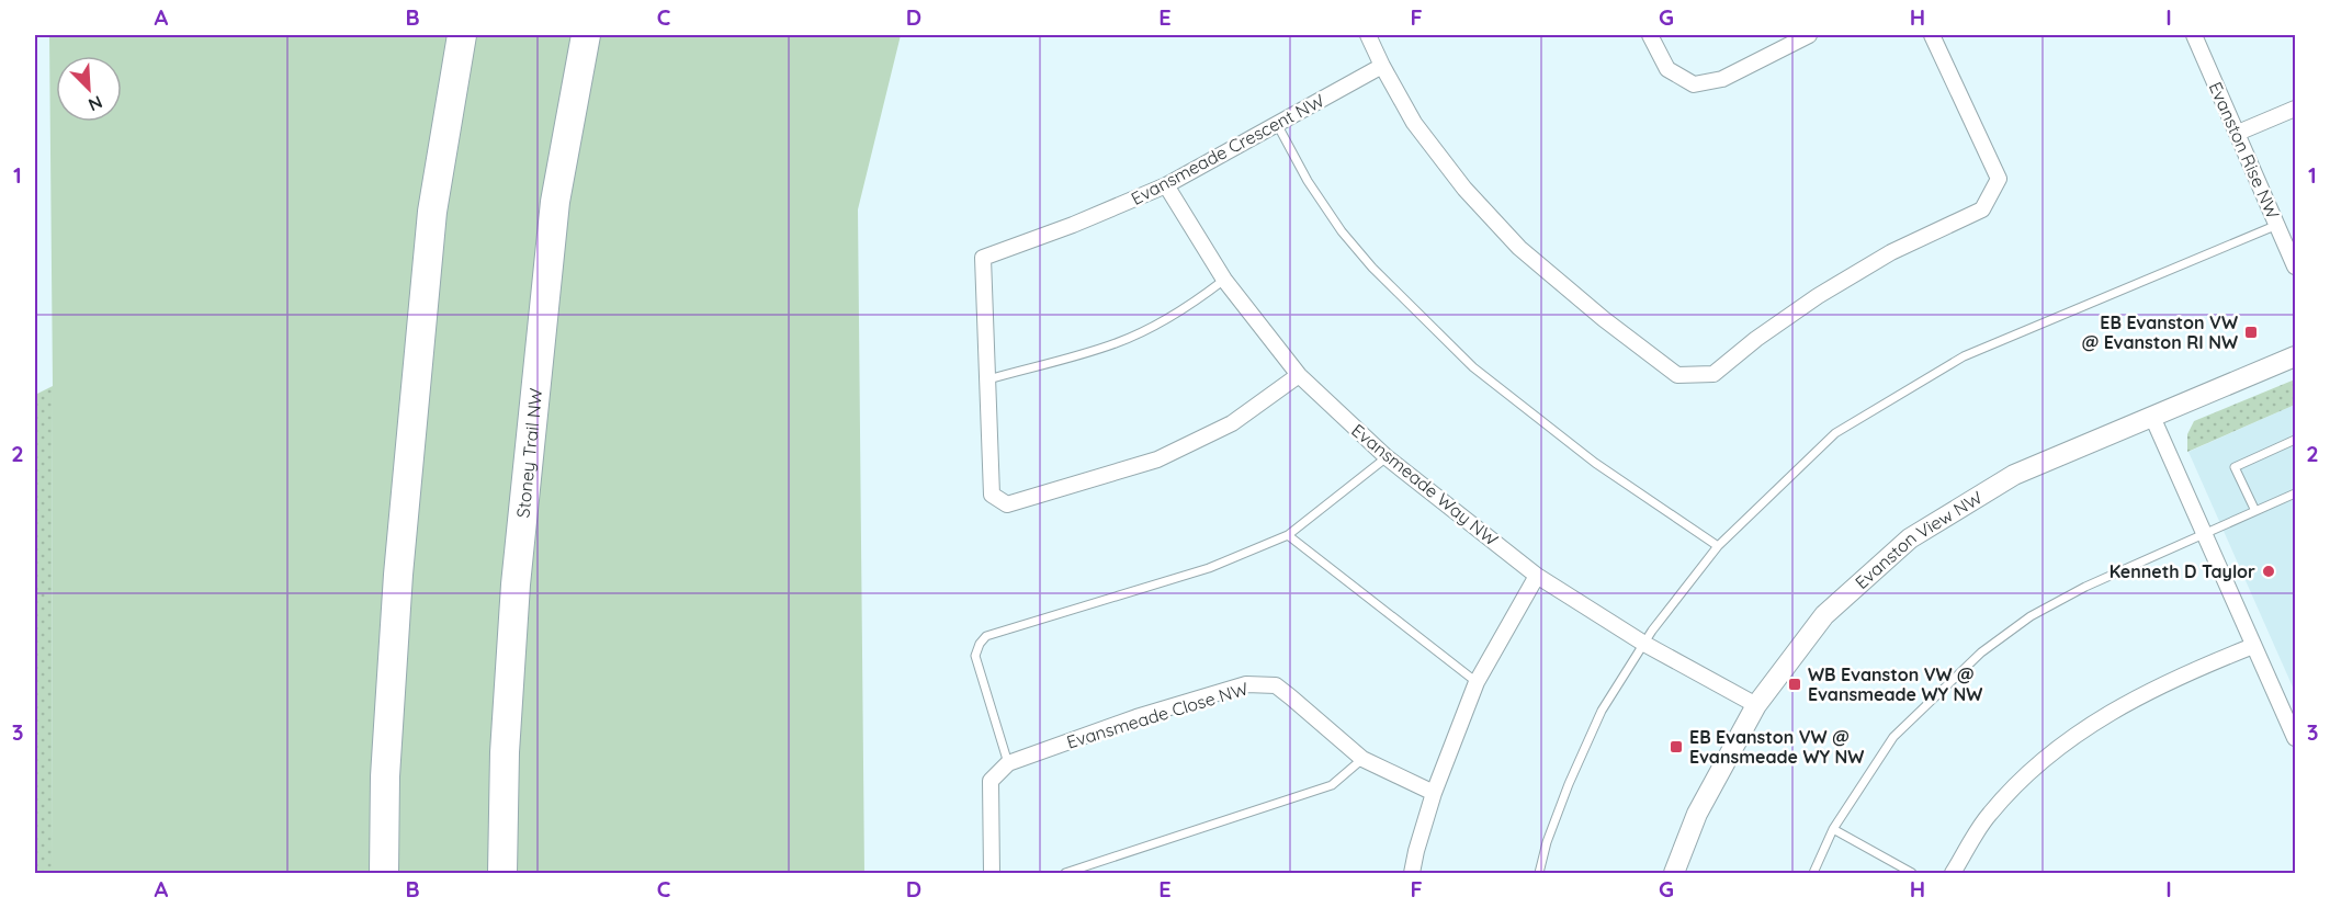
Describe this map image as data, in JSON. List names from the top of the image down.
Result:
{
  "streets": {
    "highway": ["Stoney Trail NW"],
    "street": [
      "Evansmeade Crescent NW",
      "Evanston Rise NW",
      "Evansmeade Way NW",
      "Evanston View NW",
      "Evansmeade Close NW"
    ]
  },
  "crossings": [
    ["Evansmeade Crescent NW", "Evansmeade Way NW"],
    ["Evansmeade Way NW", "Evanston View NW"]
  ],
  "places": {
    "transit": ["EB Evanston VW @ Evanston RI NW", "WB Evanston VW @ Evansmeade WY NW", "EB Evanston VW @ Evansmeade WY NW"],
    "other": ["Kenneth D Taylor"]
  },
  "north": "bottom right",
  "grid": {
    "columns": [
      "A",
      "B",
      "C",
      "D",
      "E",
      "F",
      "G",
      "H",
      "I"
    ],
    "rows": ["1", "2", "3"]
  }
}
